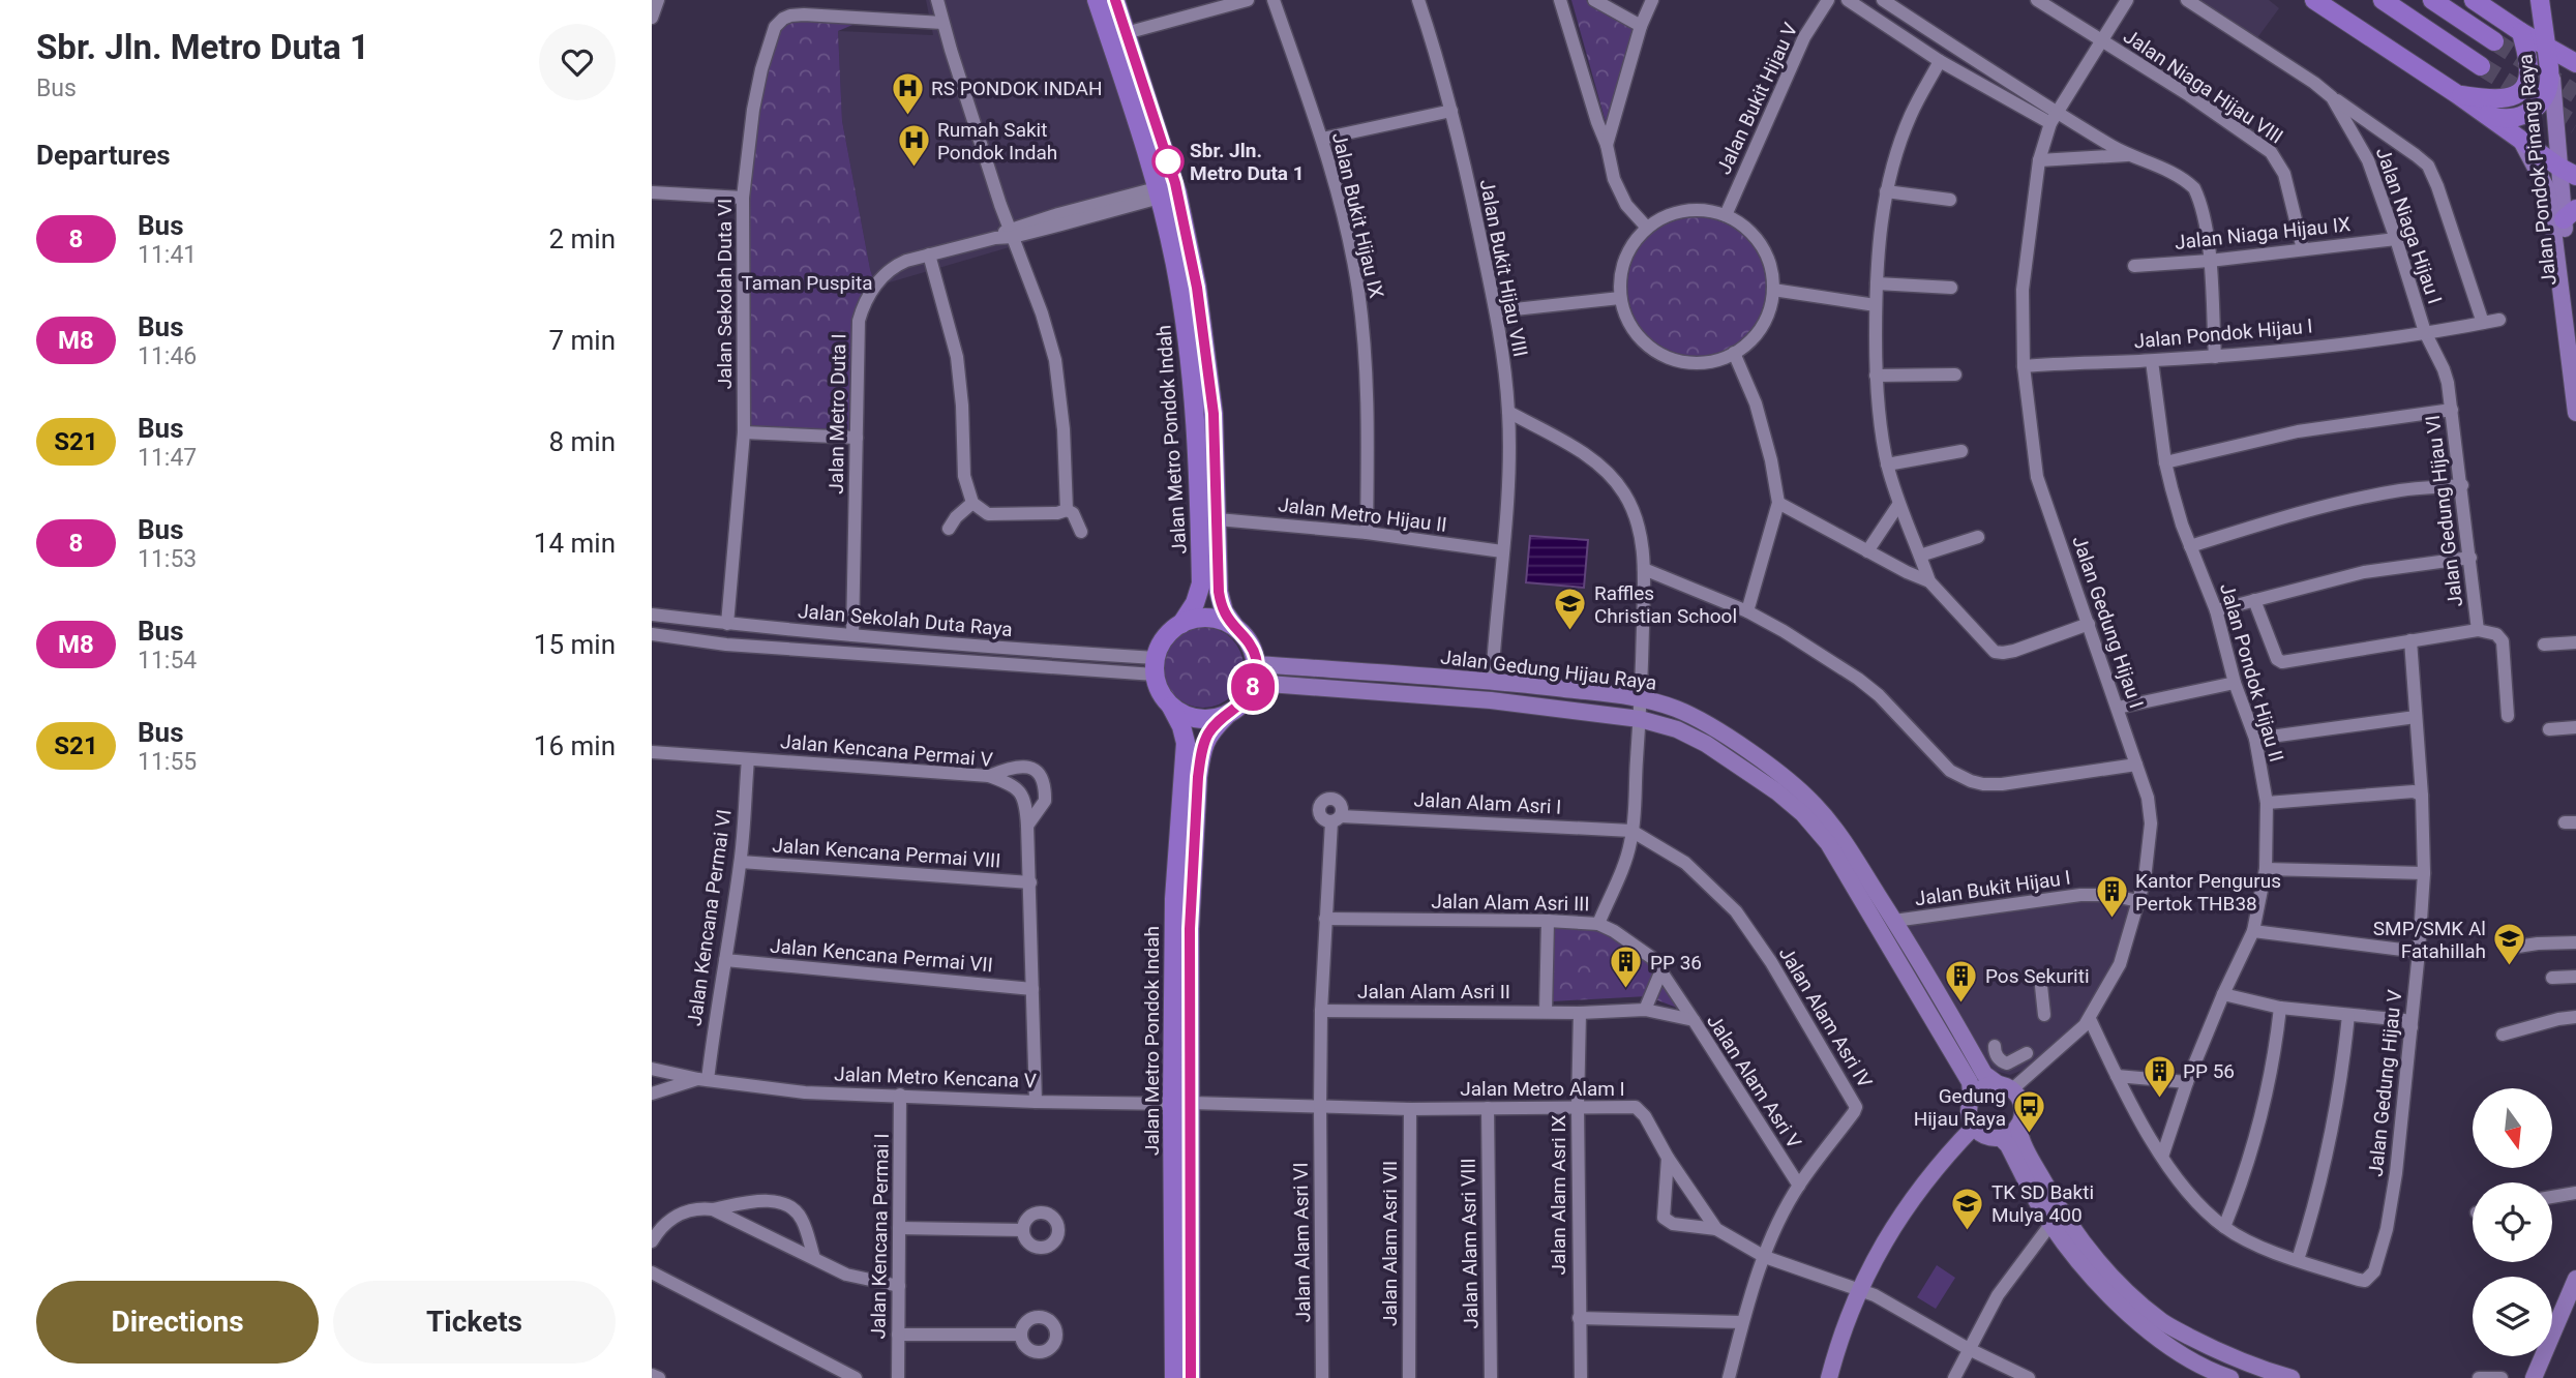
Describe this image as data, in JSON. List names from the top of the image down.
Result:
{
  "streets": {
    "highway": ["Jalan Pondok Pinang Raya", "Jalan Metro Pondok Indah"],
    "main road": ["Jalan Gedung Hijau Raya"],
    "street": [
      "Jalan Niaga Hijau VIII",
      "Jalan Bukit Hijau V",
      "Jalan Bukit Hijau IX",
      "Jalan Niaga Hijau I",
      "Jalan Niaga Hijau IX",
      "Jalan Bukit Hijau VIII",
      "Jalan Sekolah Duta VI",
      "Jalan Pondok Hijau I",
      "Jalan Metro Duta I",
      "Jalan Gedung Hijau VI",
      "Jalan Metro Hijau II",
      "Jalan Sekolah Duta Raya",
      "Jalan Gedung Hijau I",
      "Jalan Pondok Hijau II",
      "Jalan Kencana Permai V",
      "Jalan Alam Asri I",
      "Jalan Kencana Permai VIII",
      "Jalan Bukit Hijau I",
      "Jalan Alam Asri III",
      "Jalan Kencana Permai VI",
      "Jalan Kencana Permai VII",
      "Jalan Alam Asri II",
      "Jalan Alam Asri IV",
      "Jalan Metro Kencana V",
      "Jalan Alam Asri V",
      "Jalan Gedung Hijau V",
      "Jalan Metro Alam I",
      "Jalan Alam Asri IX",
      "Jalan Kencana Permai I",
      "Jalan Alam Asri VI",
      "Jalan Alam Asri VII",
      "Jalan Alam Asri VIII"
    ]
  },
  "crossings": [
    ["Jalan Niaga Hijau VIII", "Jalan Niaga Hijau IX"],
    ["Jalan Niaga Hijau VIII", "Jalan Gedung Hijau I"],
    ["Jalan Bukit Hijau IX", "Jalan Metro Hijau II"],
    ["Jalan Niaga Hijau I", "Jalan Niaga Hijau IX"],
    ["Jalan Niaga Hijau I", "Jalan Pondok Hijau I"],
    ["Jalan Niaga Hijau I", "Jalan Gedung Hijau VI"],
    ["Jalan Bukit Hijau VIII", "Jalan Metro Hijau II"],
    ["Jalan Bukit Hijau VIII", "Jalan Gedung Hijau Raya"],
    ["Jalan Sekolah Duta VI", "Jalan Sekolah Duta Raya"],
    ["Jalan Pondok Hijau I", "Jalan Gedung Hijau VI"],
    ["Jalan Pondok Hijau I", "Jalan Gedung Hijau I"],
    ["Jalan Pondok Hijau I", "Jalan Pondok Hijau II"],
    ["Jalan Metro Duta I", "Jalan Metro Pondok Indah"],
    ["Jalan Metro Duta I", "Jalan Sekolah Duta Raya"],
    ["Jalan Metro Pondok Indah", "Jalan Metro Hijau II"],
    ["Jalan Metro Pondok Indah", "Jalan Sekolah Duta Raya"],
    ["Jalan Metro Pondok Indah", "Jalan Gedung Hijau Raya"],
    ["Jalan Metro Pondok Indah", "Jalan Metro Kencana V"],
    ["Jalan Metro Pondok Indah", "Jalan Metro Alam I"],
    ["Jalan Sekolah Duta Raya", "Jalan Gedung Hijau Raya"],
    ["Jalan Gedung Hijau I", "Jalan Gedung Hijau Raya"],
    ["Jalan Gedung Hijau I", "Jalan Bukit Hijau I"],
    ["Jalan Gedung Hijau I", "Jalan Gedung Hijau V"],
    ["Jalan Gedung Hijau Raya", "Jalan Bukit Hijau I"],
    ["Jalan Pondok Hijau II", "Jalan Gedung Hijau V"],
    ["Jalan Kencana Permai V", "Jalan Kencana Permai VIII"],
    ["Jalan Kencana Permai V", "Jalan Kencana Permai VI"],
    ["Jalan Kencana Permai V", "Jalan Kencana Permai VII"],
    ["Jalan Kencana Permai V", "Jalan Metro Kencana V"],
    ["Jalan Alam Asri I", "Jalan Alam Asri III"],
    ["Jalan Alam Asri I", "Jalan Alam Asri II"],
    ["Jalan Alam Asri I", "Jalan Alam Asri IV"],
    ["Jalan Alam Asri I", "Jalan Metro Alam I"],
    ["Jalan Alam Asri I", "Jalan Alam Asri VI"],
    ["Jalan Kencana Permai VIII", "Jalan Kencana Permai VI"],
    ["Jalan Alam Asri III", "Jalan Alam Asri V"],
    ["Jalan Kencana Permai VI", "Jalan Kencana Permai VII"],
    ["Jalan Kencana Permai VI", "Jalan Metro Kencana V"],
    ["Jalan Alam Asri II", "Jalan Alam Asri V"],
    ["Jalan Alam Asri II", "Jalan Alam Asri IX"],
    ["Jalan Alam Asri IV", "Jalan Alam Asri V"],
    ["Jalan Alam Asri IV", "Jalan Metro Alam I"],
    ["Jalan Metro Kencana V", "Jalan Metro Alam I"],
    ["Jalan Metro Kencana V", "Jalan Kencana Permai I"],
    ["Jalan Alam Asri V", "Jalan Alam Asri IX"],
    ["Jalan Metro Alam I", "Jalan Alam Asri IX"],
    ["Jalan Metro Alam I", "Jalan Alam Asri VI"],
    ["Jalan Metro Alam I", "Jalan Alam Asri VII"],
    ["Jalan Metro Alam I", "Jalan Alam Asri VIII"]
  ],
  "parks": ["Taman Puspita"],
  "places": {
    "hospital": ["RS PONDOK INDAH", "Rumah Sakit Pondok Indah"],
    "other": ["Sbr. Jln. Metro Duta 1"],
    "school or university": ["Raffles Christian School", "SMP/SMK Al Fatahillah", "TK SD Bakti Mulya 400"],
    "building": [
      "Kantor Pengurus Pertok THB38",
      "PP 36",
      "Pos Sekuriti",
      "PP 56"
    ],
    "bus stop": ["Gedung Hijau Raya"]
  },
  "lines": ["bus line 8"],
  "north": "bottom",
  "page": {
    "heading": [
      ["Sbr. Jln. Metro Duta 1", "Bus"],
      "Departures"
    ],
    "on_map": "8",
    "list": [
      {
        "mark": "8",
        "name": "Bus",
        "note": "11:41",
        "value": "2 min"
      },
      {
        "mark": "M8",
        "name": "Bus",
        "note": "11:46",
        "value": "7 min"
      },
      {
        "mark": "S21",
        "name": "Bus",
        "note": "11:47",
        "value": "8 min"
      },
      {
        "mark": "8",
        "name": "Bus",
        "note": "11:53",
        "value": "14 min"
      },
      {
        "mark": "M8",
        "name": "Bus",
        "note": "11:54",
        "value": "15 min"
      },
      {
        "mark": "S21",
        "name": "Bus",
        "note": "11:55",
        "value": "16 min"
      }
    ],
    "buttons": ["Directions", "Tickets"]
  }
}
